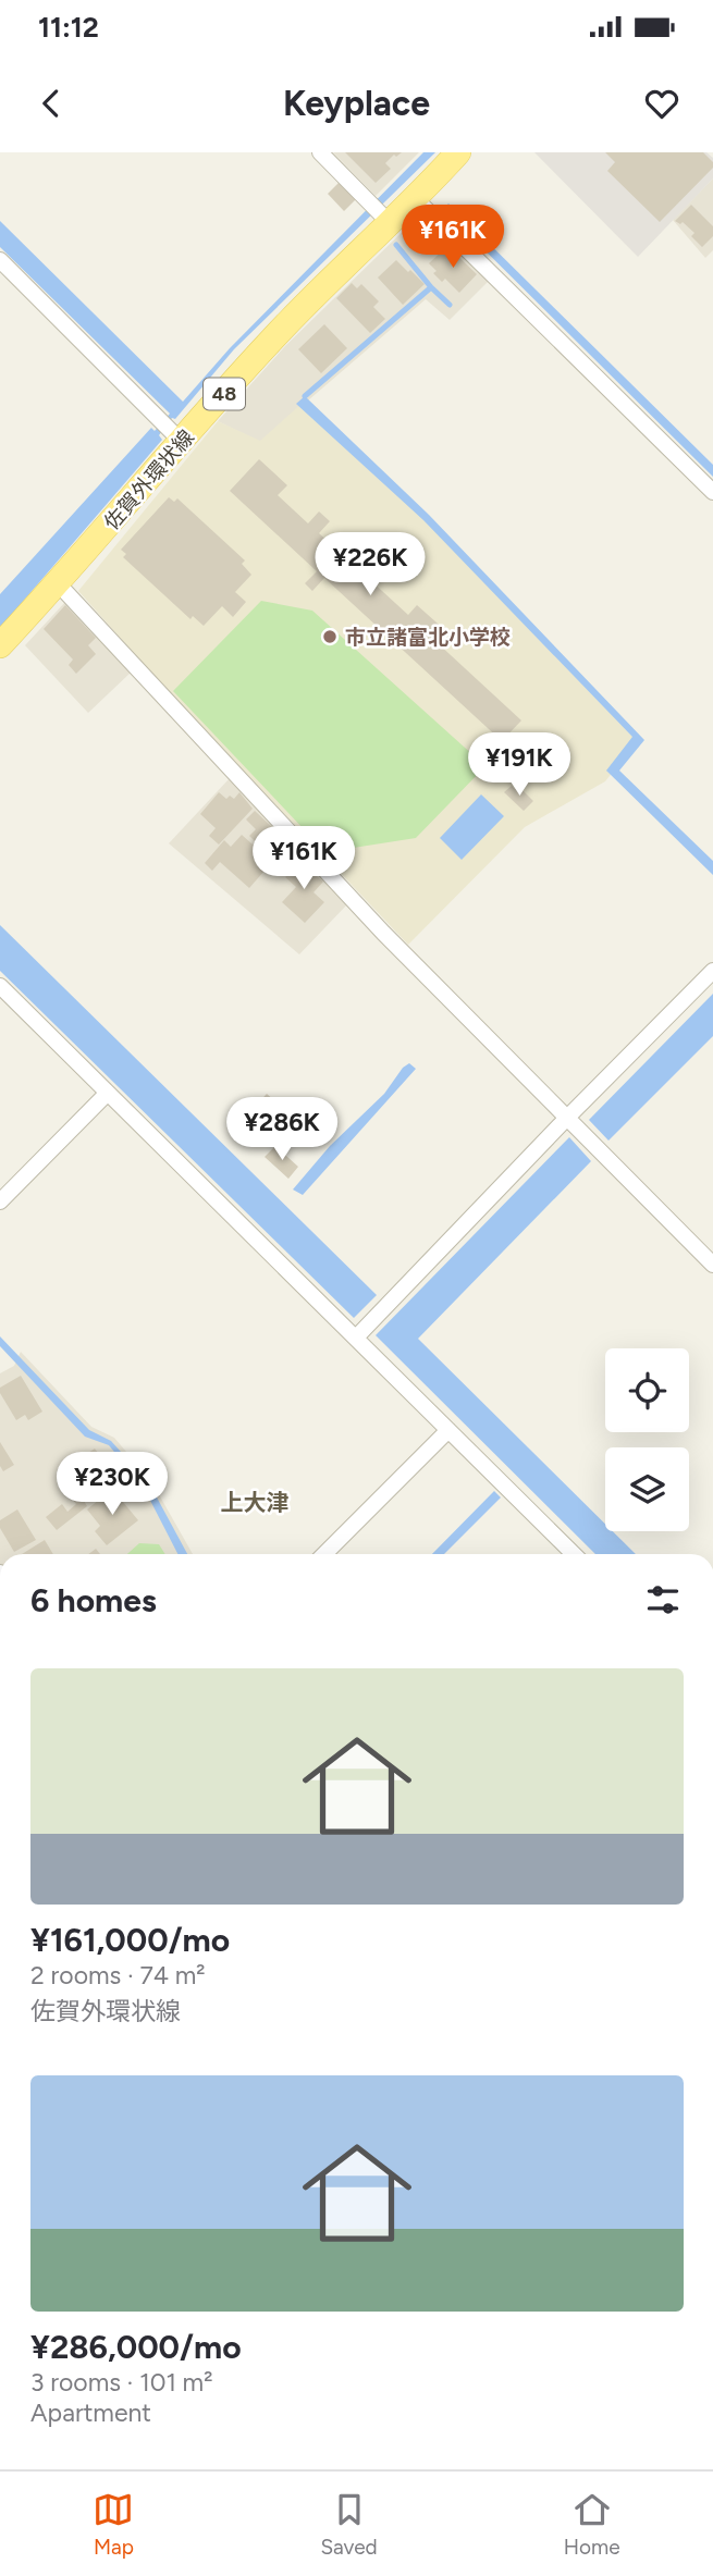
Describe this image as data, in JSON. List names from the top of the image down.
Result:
{
  "streets": {
    "main road": ["48", "佐賀外環状線"]
  },
  "districts": ["上大津"],
  "places": ["市立諸富北小学校"],
  "page": {
    "status": "11:12",
    "header": "Keyplace",
    "price": [
      "¥161K",
      "¥226K",
      "¥191K",
      "¥161K",
      "¥286K",
      "¥230K"
    ],
    "heading": "6 homes",
    "list": [
      {
        "name": "¥161,000/mo",
        "note": "2 rooms · 74 m² · 佐賀外環状線"
      },
      {
        "name": "¥286,000/mo",
        "note": "3 rooms · 101 m² · Apartment"
      }
    ],
    "tabs": ["Map", "Saved", "Home"]
  }
}
